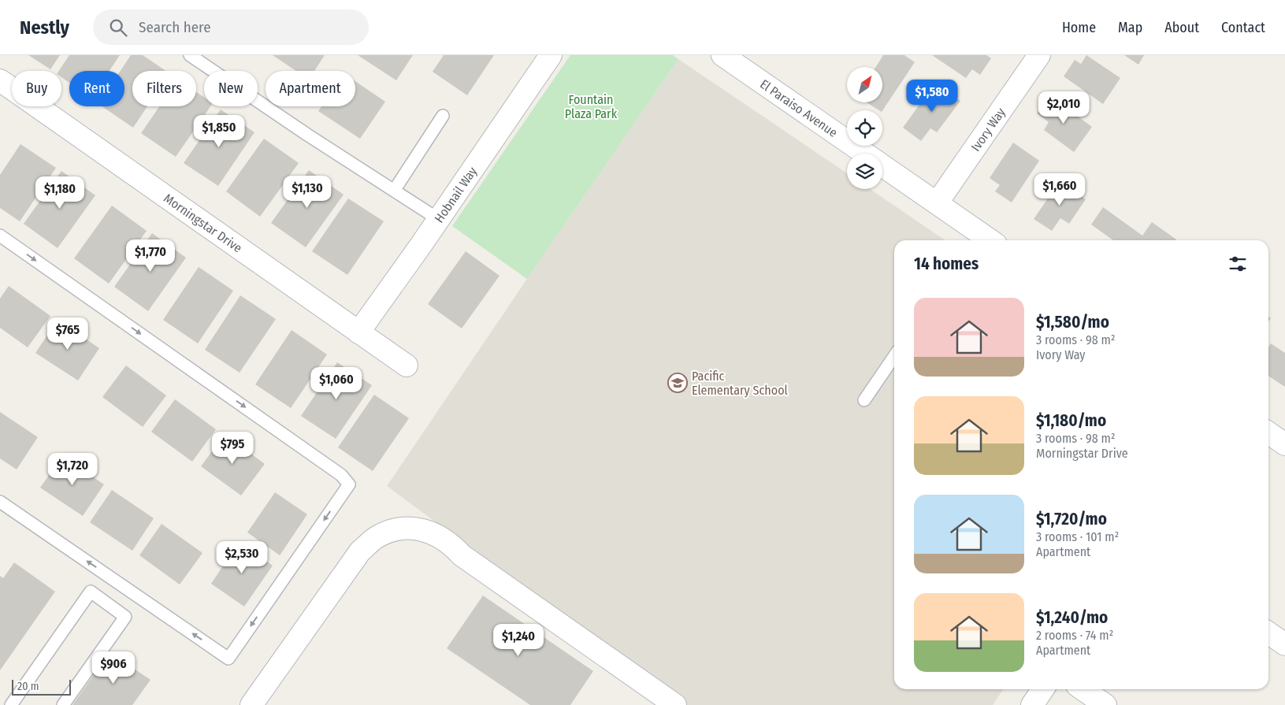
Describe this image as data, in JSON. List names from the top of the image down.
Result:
{
  "streets": {
    "street": [
      "El Paraiso Avenue",
      "Ivory Way",
      "Hobnail Way",
      "Morningstar Drive"
    ]
  },
  "crossings": [
    ["El Paraiso Avenue", "Ivory Way"],
    ["Hobnail Way", "Morningstar Drive"]
  ],
  "parks": ["Fountain Plaza Park"],
  "places": {
    "school or university": ["Pacific Elementary School"]
  },
  "scale_bar": "20 m",
  "north": "top right",
  "page": {
    "header": "Nestly",
    "search": "Search here",
    "nav": [
      "Home",
      "Map",
      "About",
      "Contact"
    ],
    "chip": [
      "Buy",
      "Rent",
      "Filters",
      "New",
      "Apartment"
    ],
    "price": [
      "$1,580",
      "$2,010",
      "$1,850",
      "$1,660",
      "$1,130",
      "$1,180",
      "$1,770",
      "$765",
      "$1,060",
      "$795",
      "$1,720",
      "$2,530",
      "$1,240",
      "$906"
    ],
    "heading": "14 homes",
    "list": [
      {
        "name": "$1,580/mo",
        "note": "3 rooms · 98 m² · Ivory Way"
      },
      {
        "name": "$1,180/mo",
        "note": "3 rooms · 98 m² · Morningstar Drive"
      },
      {
        "name": "$1,720/mo",
        "note": "3 rooms · 101 m² · Apartment"
      },
      {
        "name": "$1,240/mo",
        "note": "2 rooms · 74 m² · Apartment"
      }
    ],
    "scale": "20 m"
  }
}
